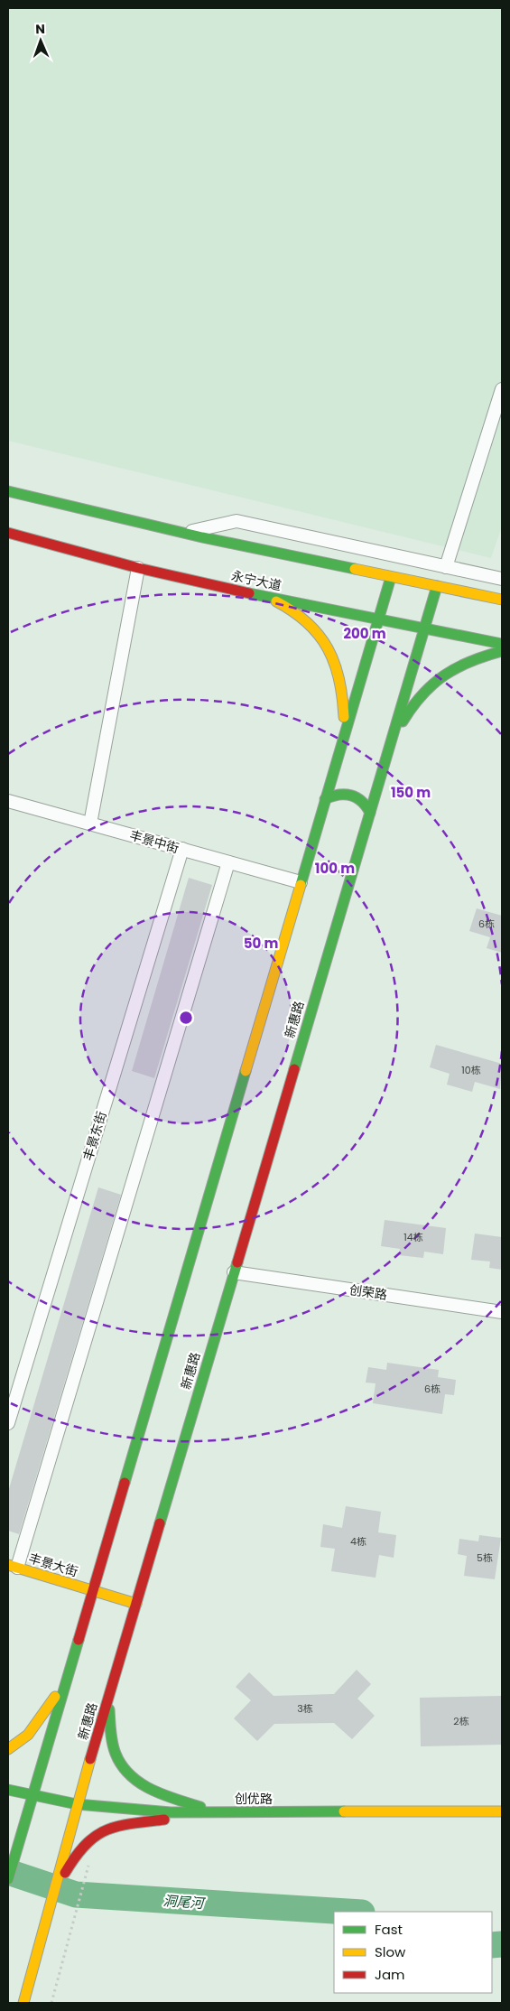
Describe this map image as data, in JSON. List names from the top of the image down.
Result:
{
  "streets": {
    "main road": [
      "永宁大道",
      "新惠路",
      "丰景大街",
      "创优路"
    ],
    "street": ["丰景中街", "丰景东街", "创荣路"]
  },
  "crossings": [
    ["丰景中街", "丰景东街"],
    ["新惠路", "创荣路"],
    ["新惠路", "丰景大街"],
    ["新惠路", "创优路"]
  ],
  "water": ["洞尾河"],
  "house_numbers": [
    "6栋",
    "10栋",
    "14栋",
    "6栋",
    "4栋",
    "5栋",
    "3栋",
    "2栋"
  ],
  "legend": ["Fast", "Slow", "Jam"],
  "north": "top",
  "rings": [
    "200 m",
    "150 m",
    "100 m",
    "50 m"
  ]
}
